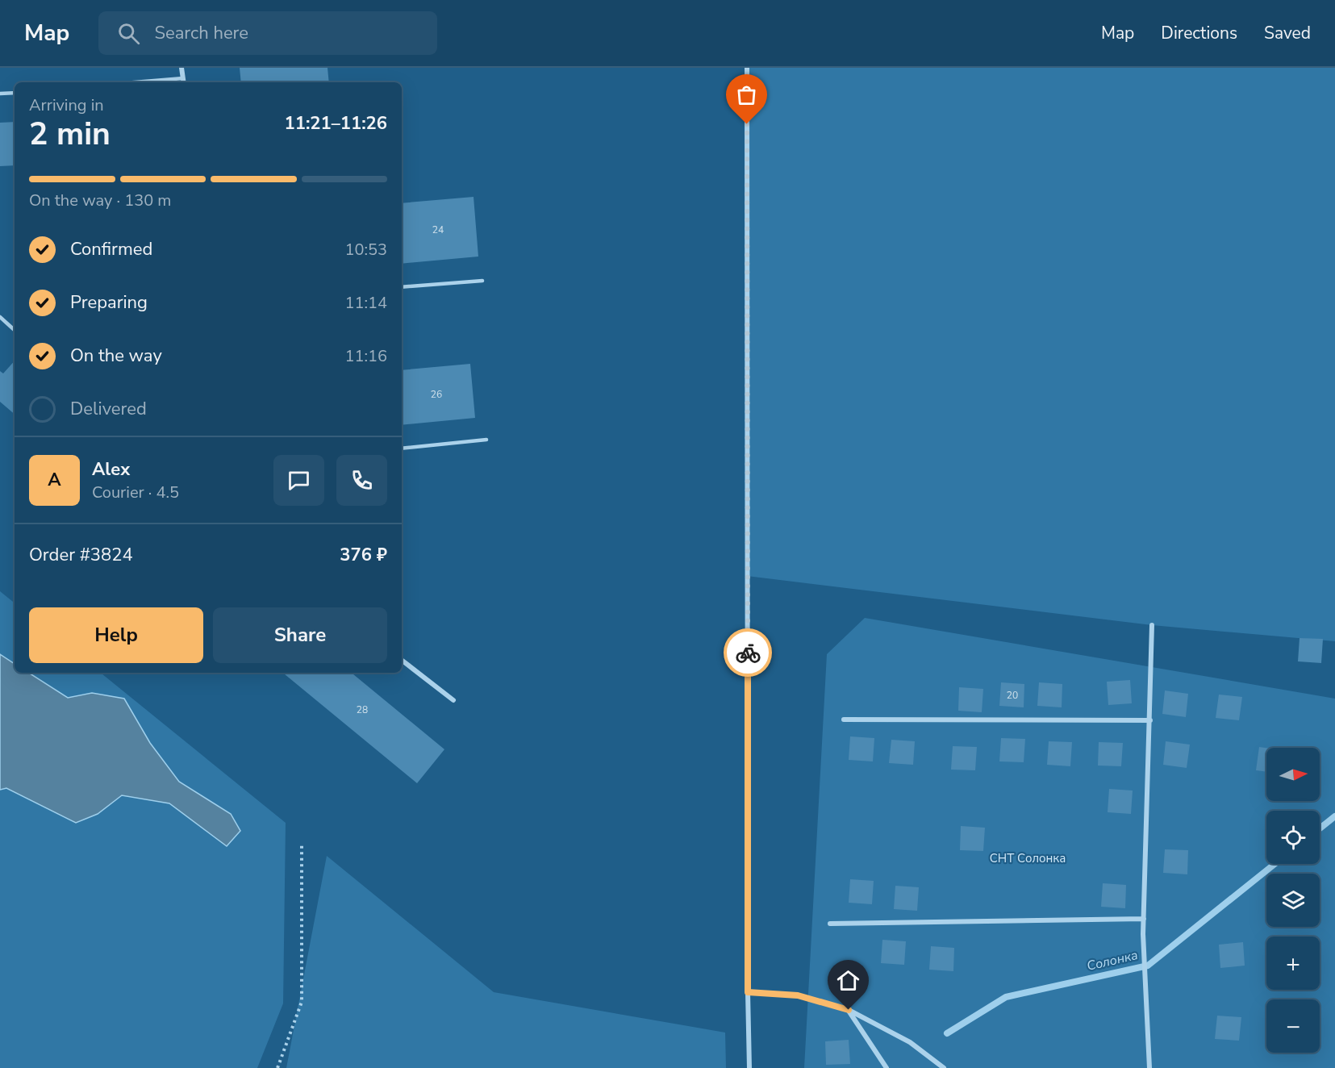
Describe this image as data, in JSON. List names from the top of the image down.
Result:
{
  "water": ["Солонка"],
  "parks": ["СНТ Солонка"],
  "house_numbers": [
    "24",
    "26",
    "20",
    "28"
  ],
  "north": "right",
  "page": {
    "header": "Map",
    "search": "Search here",
    "nav": ["Map", "Directions", "Saved"],
    "heading": ["2 min", "Arriving in", "11:21–11:26"],
    "panel": [
      "Alex",
      "Courier · 4.5",
      "Order #3824",
      "376 ₽"
    ],
    "bar": "On the way · 130 m",
    "list": [
      ["Confirmed", "10:53"],
      ["Preparing", "11:14"],
      ["On the way", "11:16"],
      "Delivered"
    ],
    "round": "A",
    "buttons": ["Help", "Share"],
    "map_buttons": ["+", "−"]
  }
}
